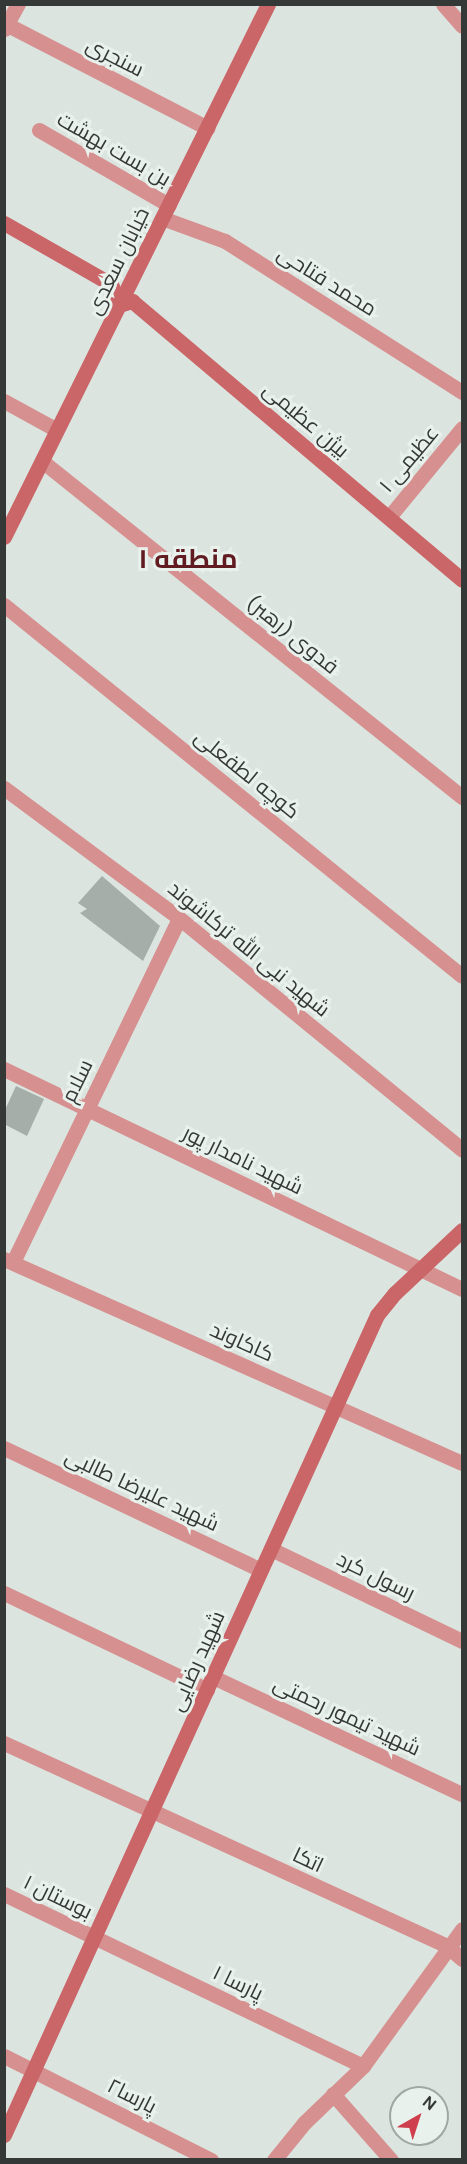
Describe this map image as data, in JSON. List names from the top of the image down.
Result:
{
  "streets": {
    "main road": ["خیابان سعدی", "بیژن عظیمی", "شهید رضایی"],
    "street": [
      "سنجری",
      "بن بست بهشت",
      "محمد فتاحی",
      "عظیمی ۱",
      "فدوی (رهبر)",
      "کوچه لطفعلی",
      "شهید نبی الله ترکاشوند",
      "سلام",
      "شهید نامدار پور",
      "کاکاوند",
      "شهید علیرضا طالبی",
      "رسول کرد",
      "شهید تیمور رحمتی",
      "اتکا",
      "بوستان ۱",
      "پارسا ۱",
      "پارسا۲"
    ]
  },
  "crossings": [
    ["سنجری", "خیابان سعدی"],
    ["بن بست بهشت", "خیابان سعدی"],
    ["بن بست بهشت", "محمد فتاحی"],
    ["خیابان سعدی", "محمد فتاحی"],
    ["خیابان سعدی", "بیژن عظیمی"],
    ["خیابان سعدی", "فدوی (رهبر)"],
    ["بیژن عظیمی", "عظیمی ۱"],
    ["شهید نبی الله ترکاشوند", "سلام"],
    ["سلام", "شهید نامدار پور"],
    ["سلام", "کاکاوند"],
    ["شهید نامدار پور", "شهید رضایی"],
    ["کاکاوند", "شهید رضایی"],
    ["شهید علیرضا طالبی", "شهید رضایی"],
    ["رسول کرد", "شهید رضایی"],
    ["شهید رضایی", "شهید تیمور رحمتی"],
    ["شهید رضایی", "اتکا"],
    ["شهید رضایی", "بوستان ۱"],
    ["شهید رضایی", "پارسا ۱"],
    ["شهید رضایی", "پارسا۲"],
    ["بوستان ۱", "پارسا ۱"]
  ],
  "districts": ["منطقه ۱"],
  "north": "top right"
}
